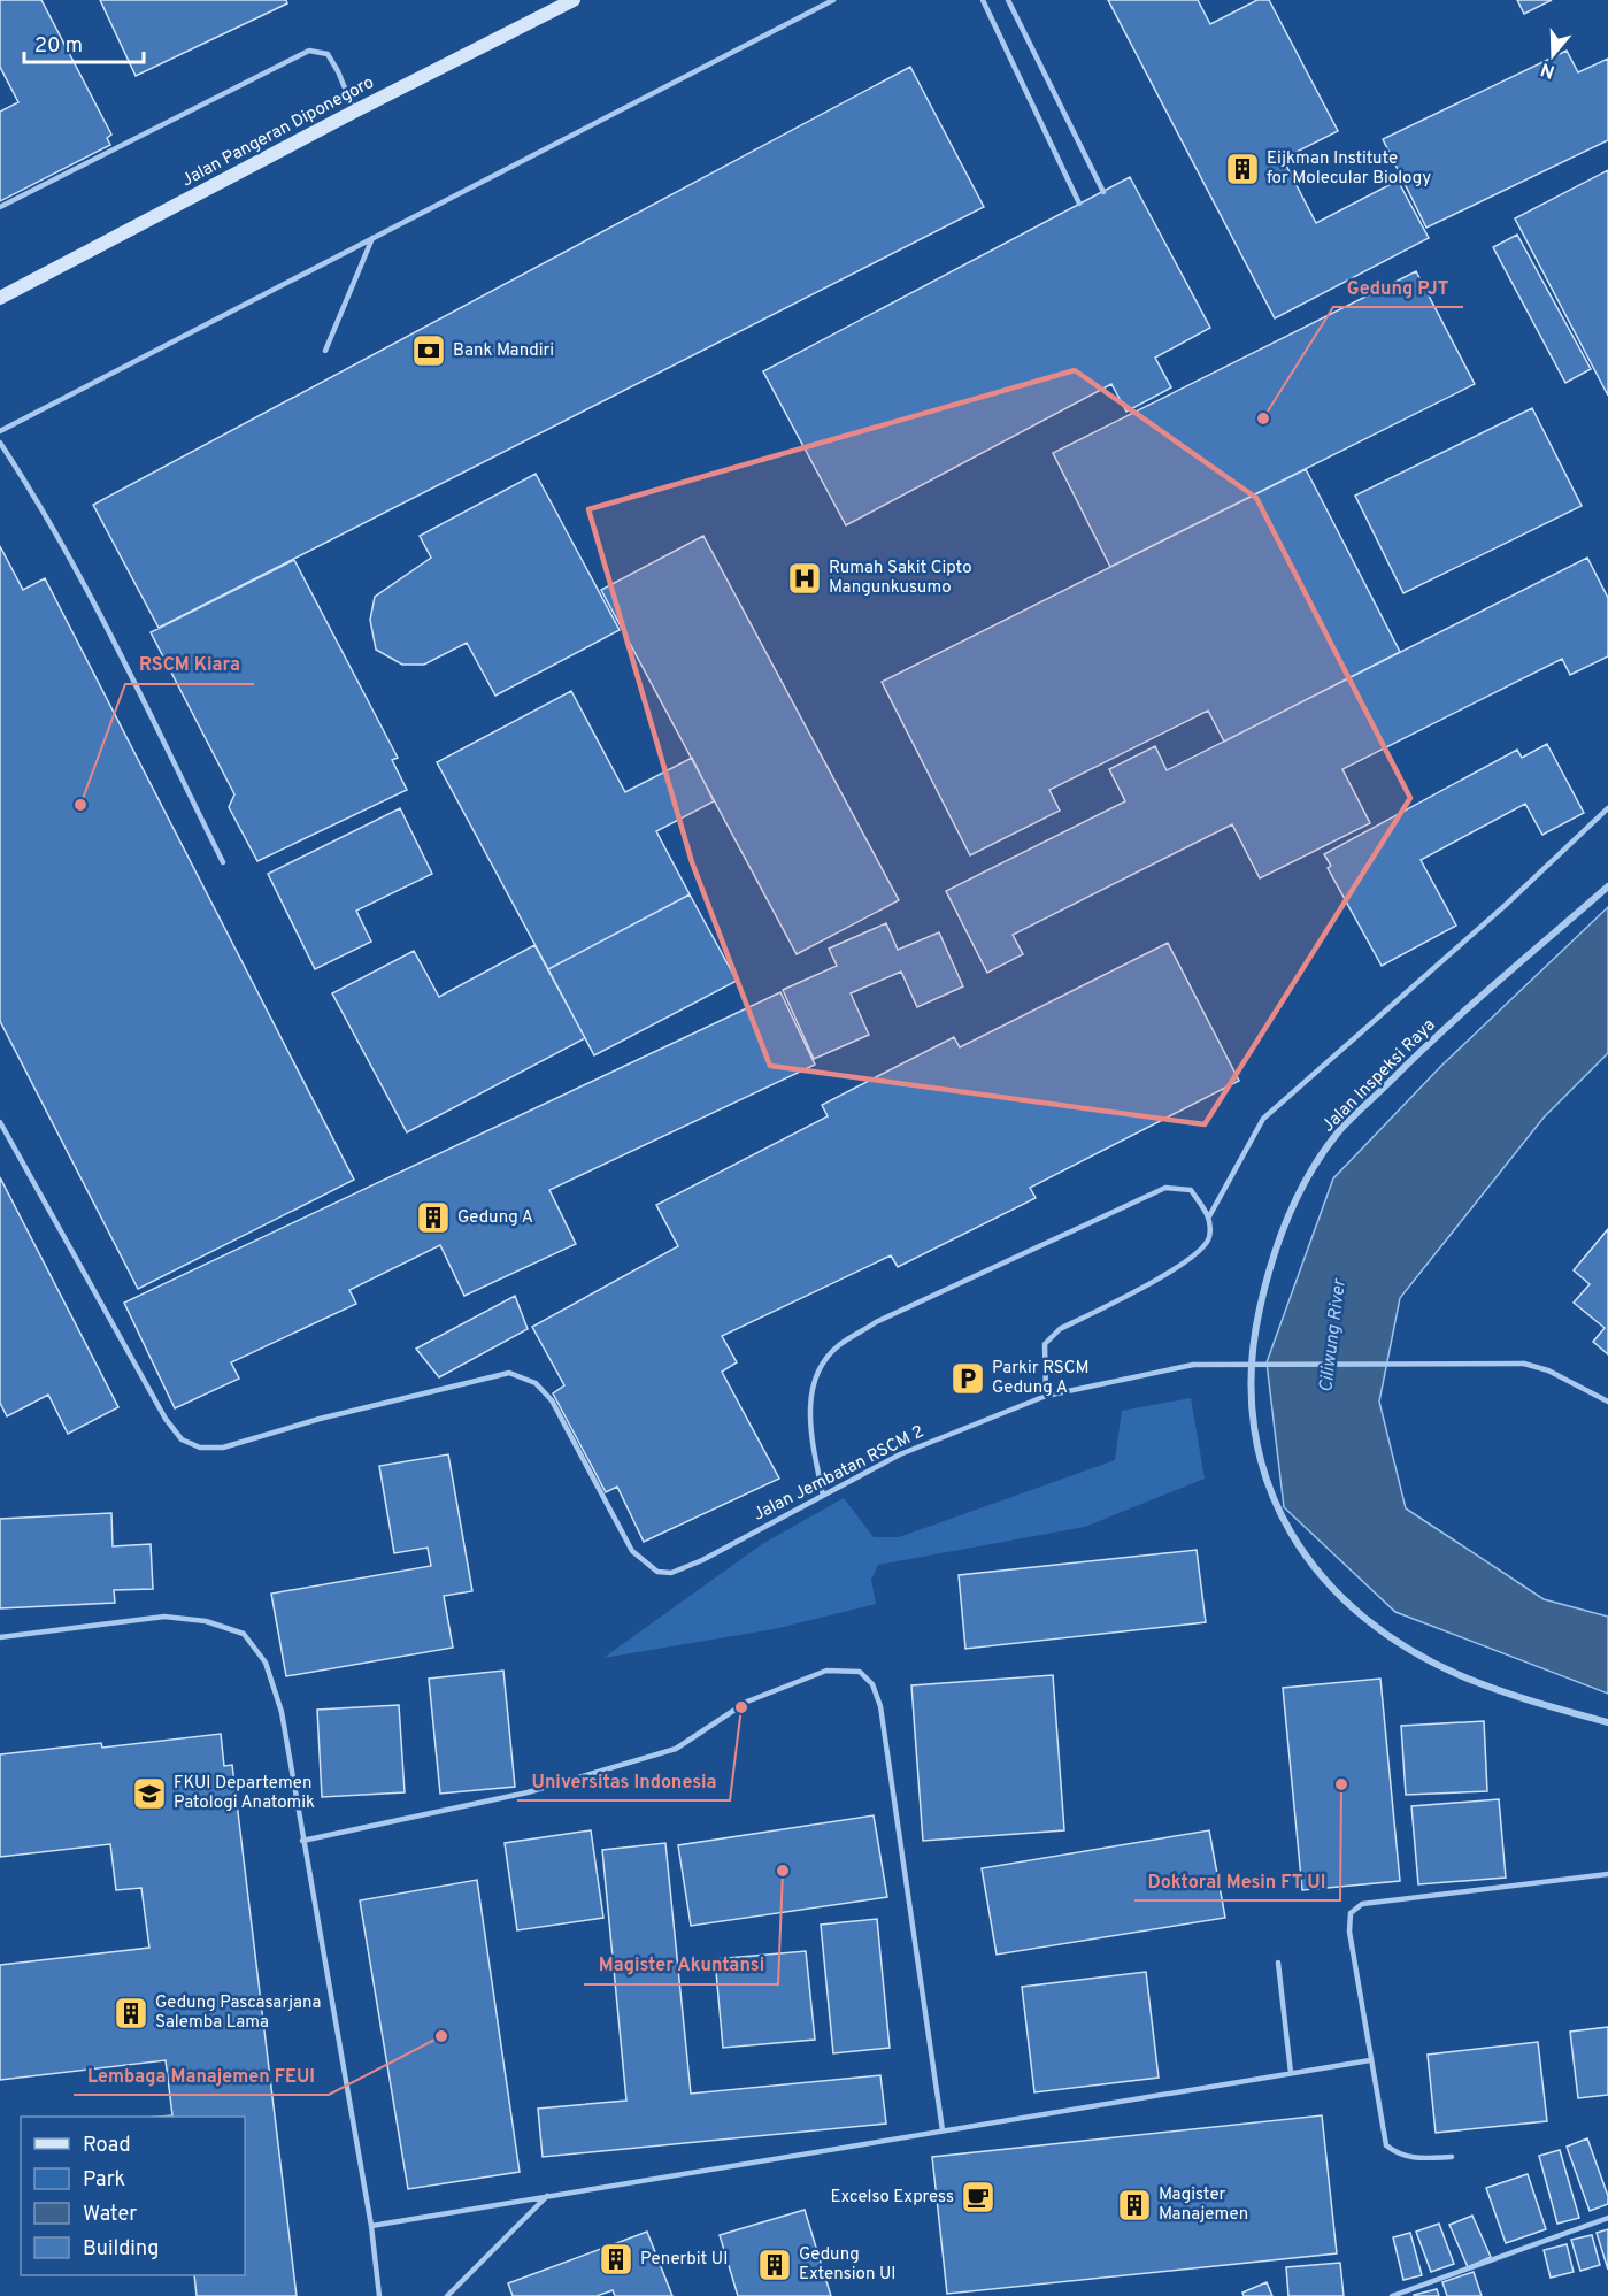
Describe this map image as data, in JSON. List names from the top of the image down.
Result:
{
  "streets": {
    "main road": ["Jalan Pangeran Diponegoro"],
    "street": ["Jalan Inspeksi Raya"],
    "lane": ["Jalan Jembatan RSCM 2"]
  },
  "water": ["Ciliwung River"],
  "places": {
    "building": [
      "Eijkman Institute for Molecular Biology",
      "Gedung A",
      "Gedung Pascasarjana Salemba Lama",
      "Magister Manajemen",
      "Penerbit UI",
      "Gedung Extension UI"
    ],
    "bank": ["Bank Mandiri"],
    "other": [
      "Gedung PJT",
      "RSCM Kiara",
      "Universitas Indonesia",
      "Doktoral Mesin FT UI",
      "Magister Akuntansi",
      "Lembaga Manajemen FEUI"
    ],
    "hospital": ["Rumah Sakit Cipto Mangunkusumo"],
    "parking": ["Parkir RSCM Gedung A"],
    "school or university": ["FKUI Departemen Patologi Anatomik"],
    "cafe": ["Excelso Express"]
  },
  "legend": [
    "Road",
    "Park",
    "Water",
    "Building"
  ],
  "scale_bar": "20 m",
  "north": "bottom"
}
